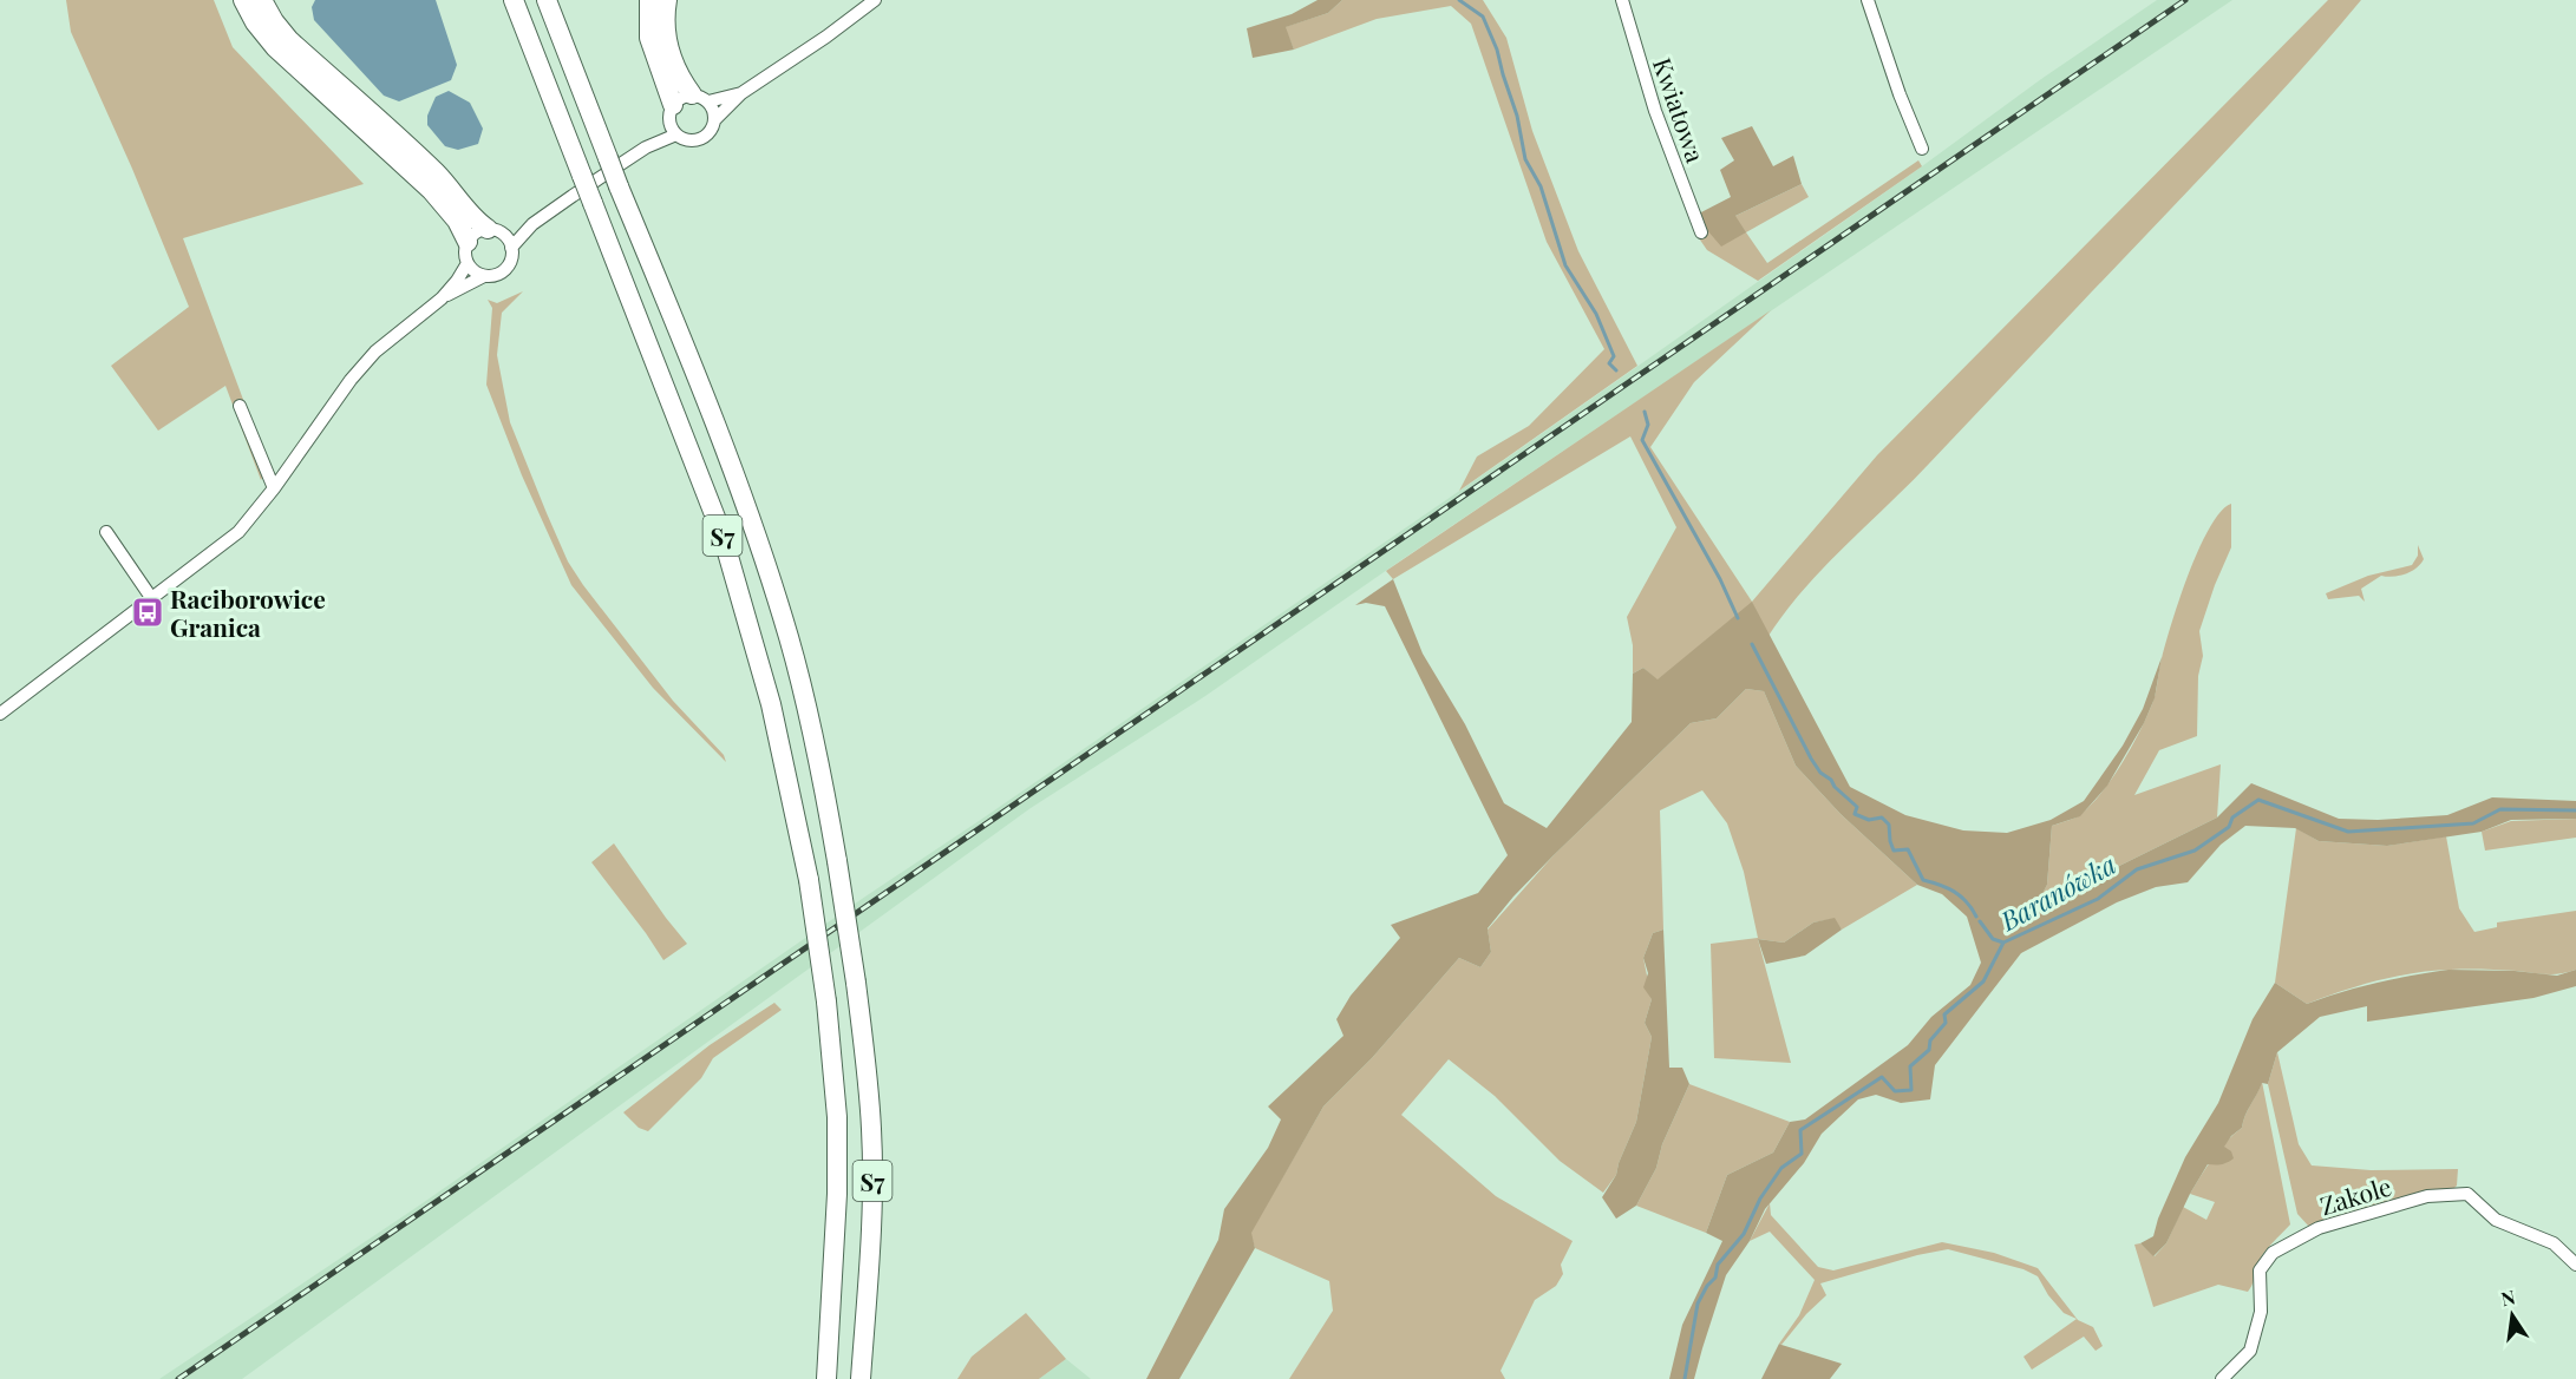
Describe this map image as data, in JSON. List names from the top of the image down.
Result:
{
  "streets": {
    "highway": ["S7"],
    "street": ["Kwiatowa", "Zakole"]
  },
  "water": ["Baranówka"],
  "places": {
    "bus stop": ["Raciborowice Granica"]
  },
  "north": "top"
}
